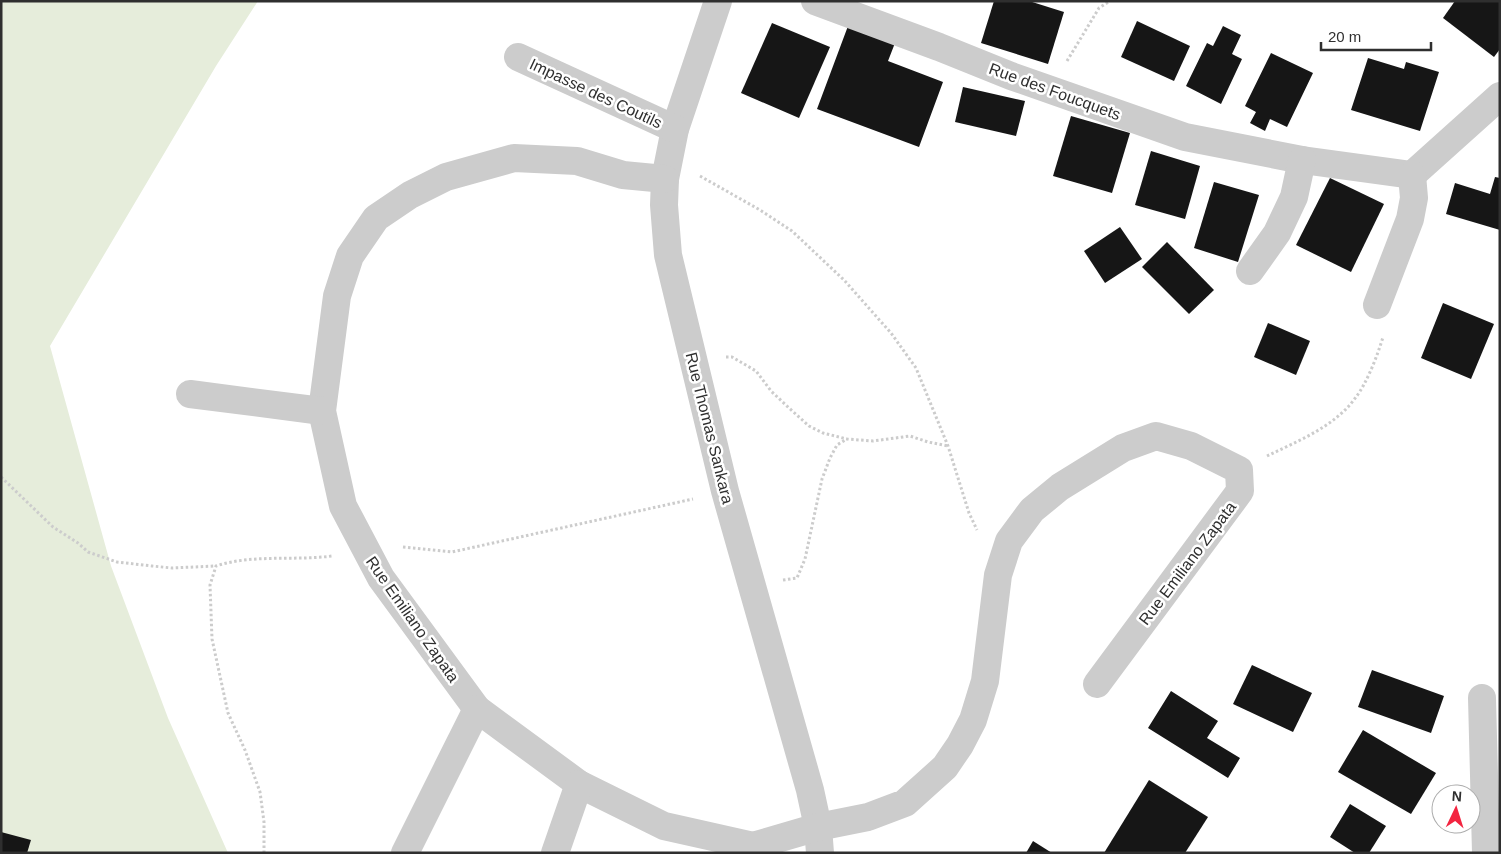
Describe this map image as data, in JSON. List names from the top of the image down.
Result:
{
  "streets": {
    "street": [
      "Rue des Foucquets",
      "Impasse des Coutils",
      "Rue Thomas Sankara",
      "Rue Emiliano Zapata"
    ]
  },
  "crossings": [
    ["Impasse des Coutils", "Rue Thomas Sankara"],
    ["Rue Thomas Sankara", "Rue Emiliano Zapata"]
  ],
  "scale_bar": "20 m",
  "north": "top"
}
